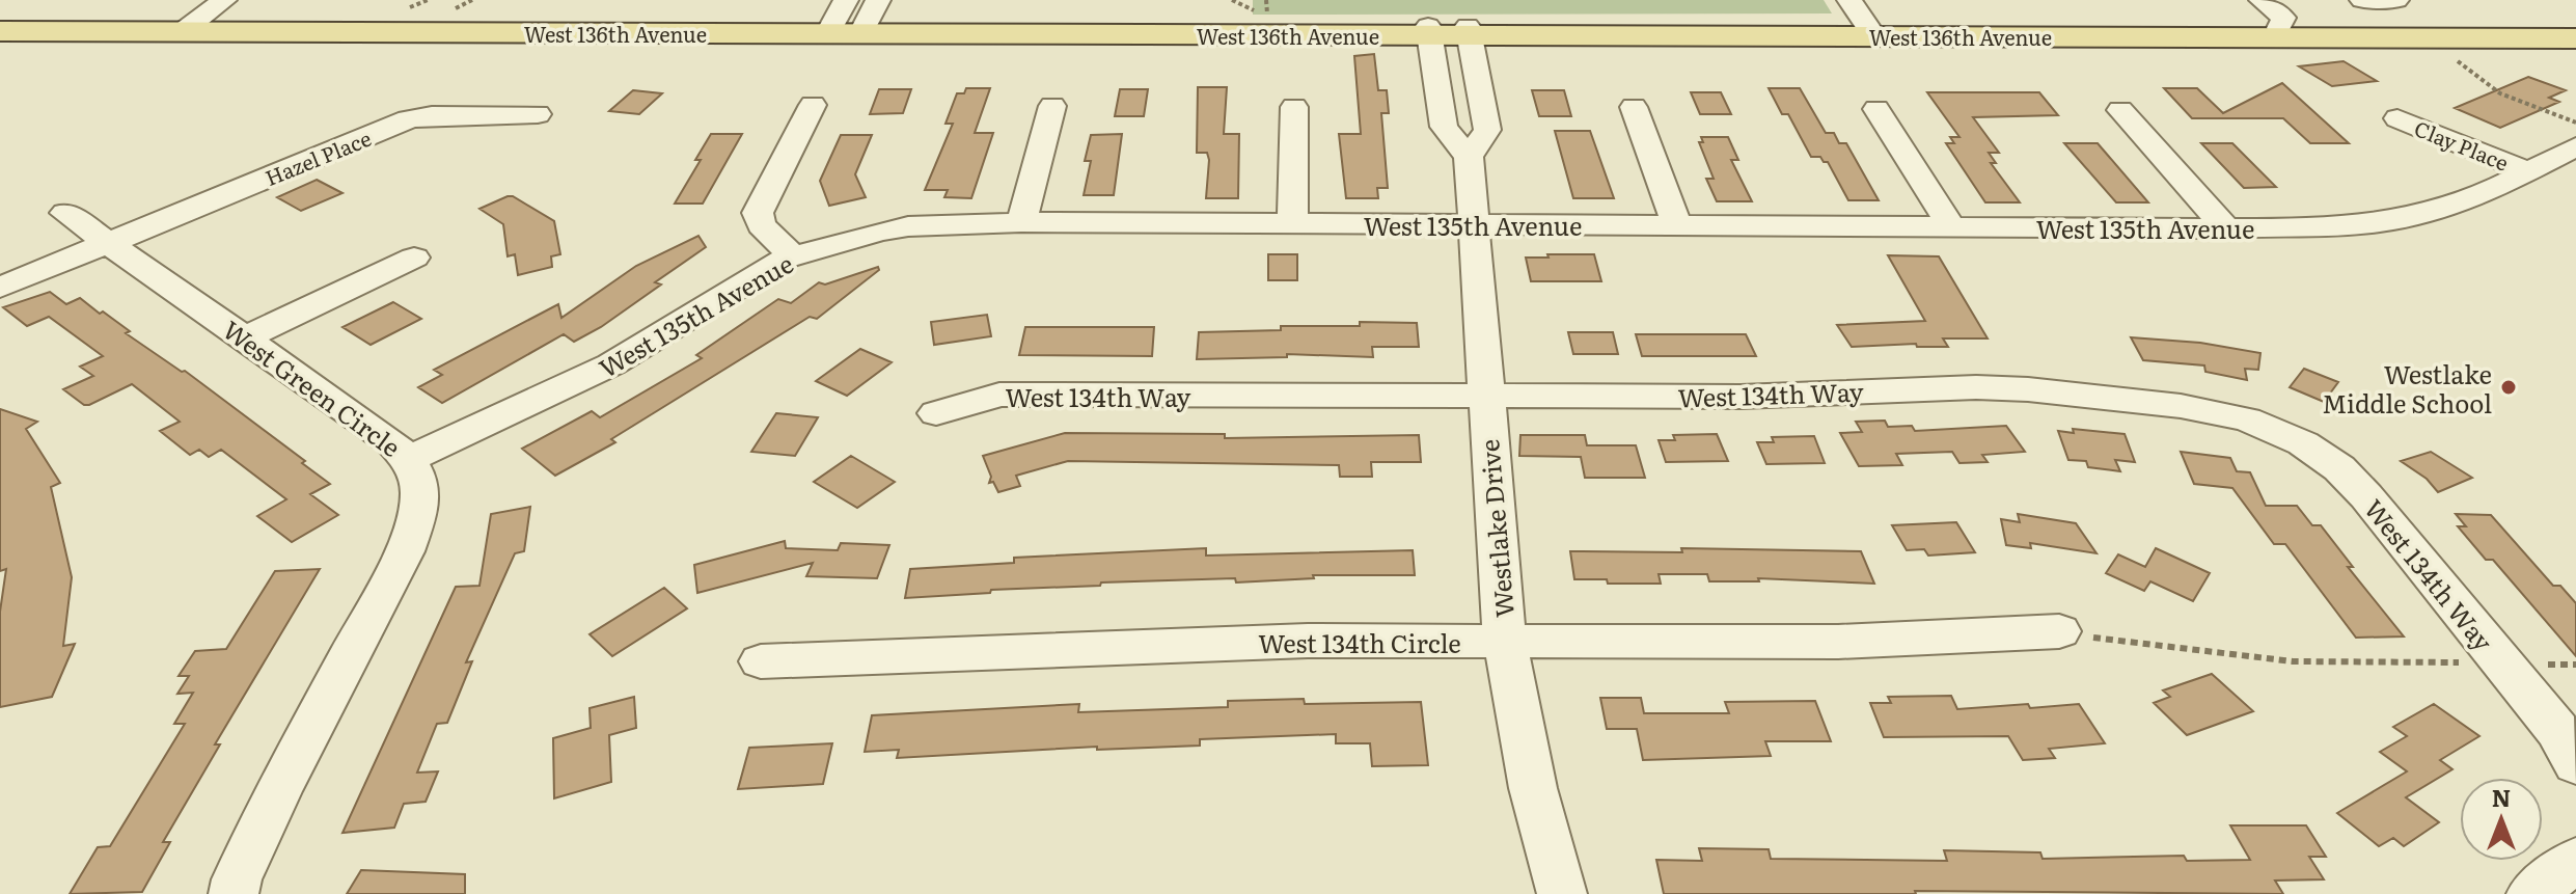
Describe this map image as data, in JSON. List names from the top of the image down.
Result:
{
  "streets": {
    "main road": ["West 136th Avenue"],
    "street": [
      "Clay Place",
      "Hazel Place",
      "West 135th Avenue",
      "West Green Circle",
      "West 134th Way",
      "Westlake Drive",
      "West 134th Circle"
    ]
  },
  "crossings": [
    ["West 136th Avenue", "Westlake Drive"],
    ["Clay Place", "West 135th Avenue"],
    ["Hazel Place", "West Green Circle"],
    ["West 135th Avenue", "West Green Circle"],
    ["West 135th Avenue", "Westlake Drive"],
    ["West 134th Way", "Westlake Drive"],
    ["Westlake Drive", "West 134th Circle"]
  ],
  "places": ["Westlake Middle School"],
  "north": "top"
}
